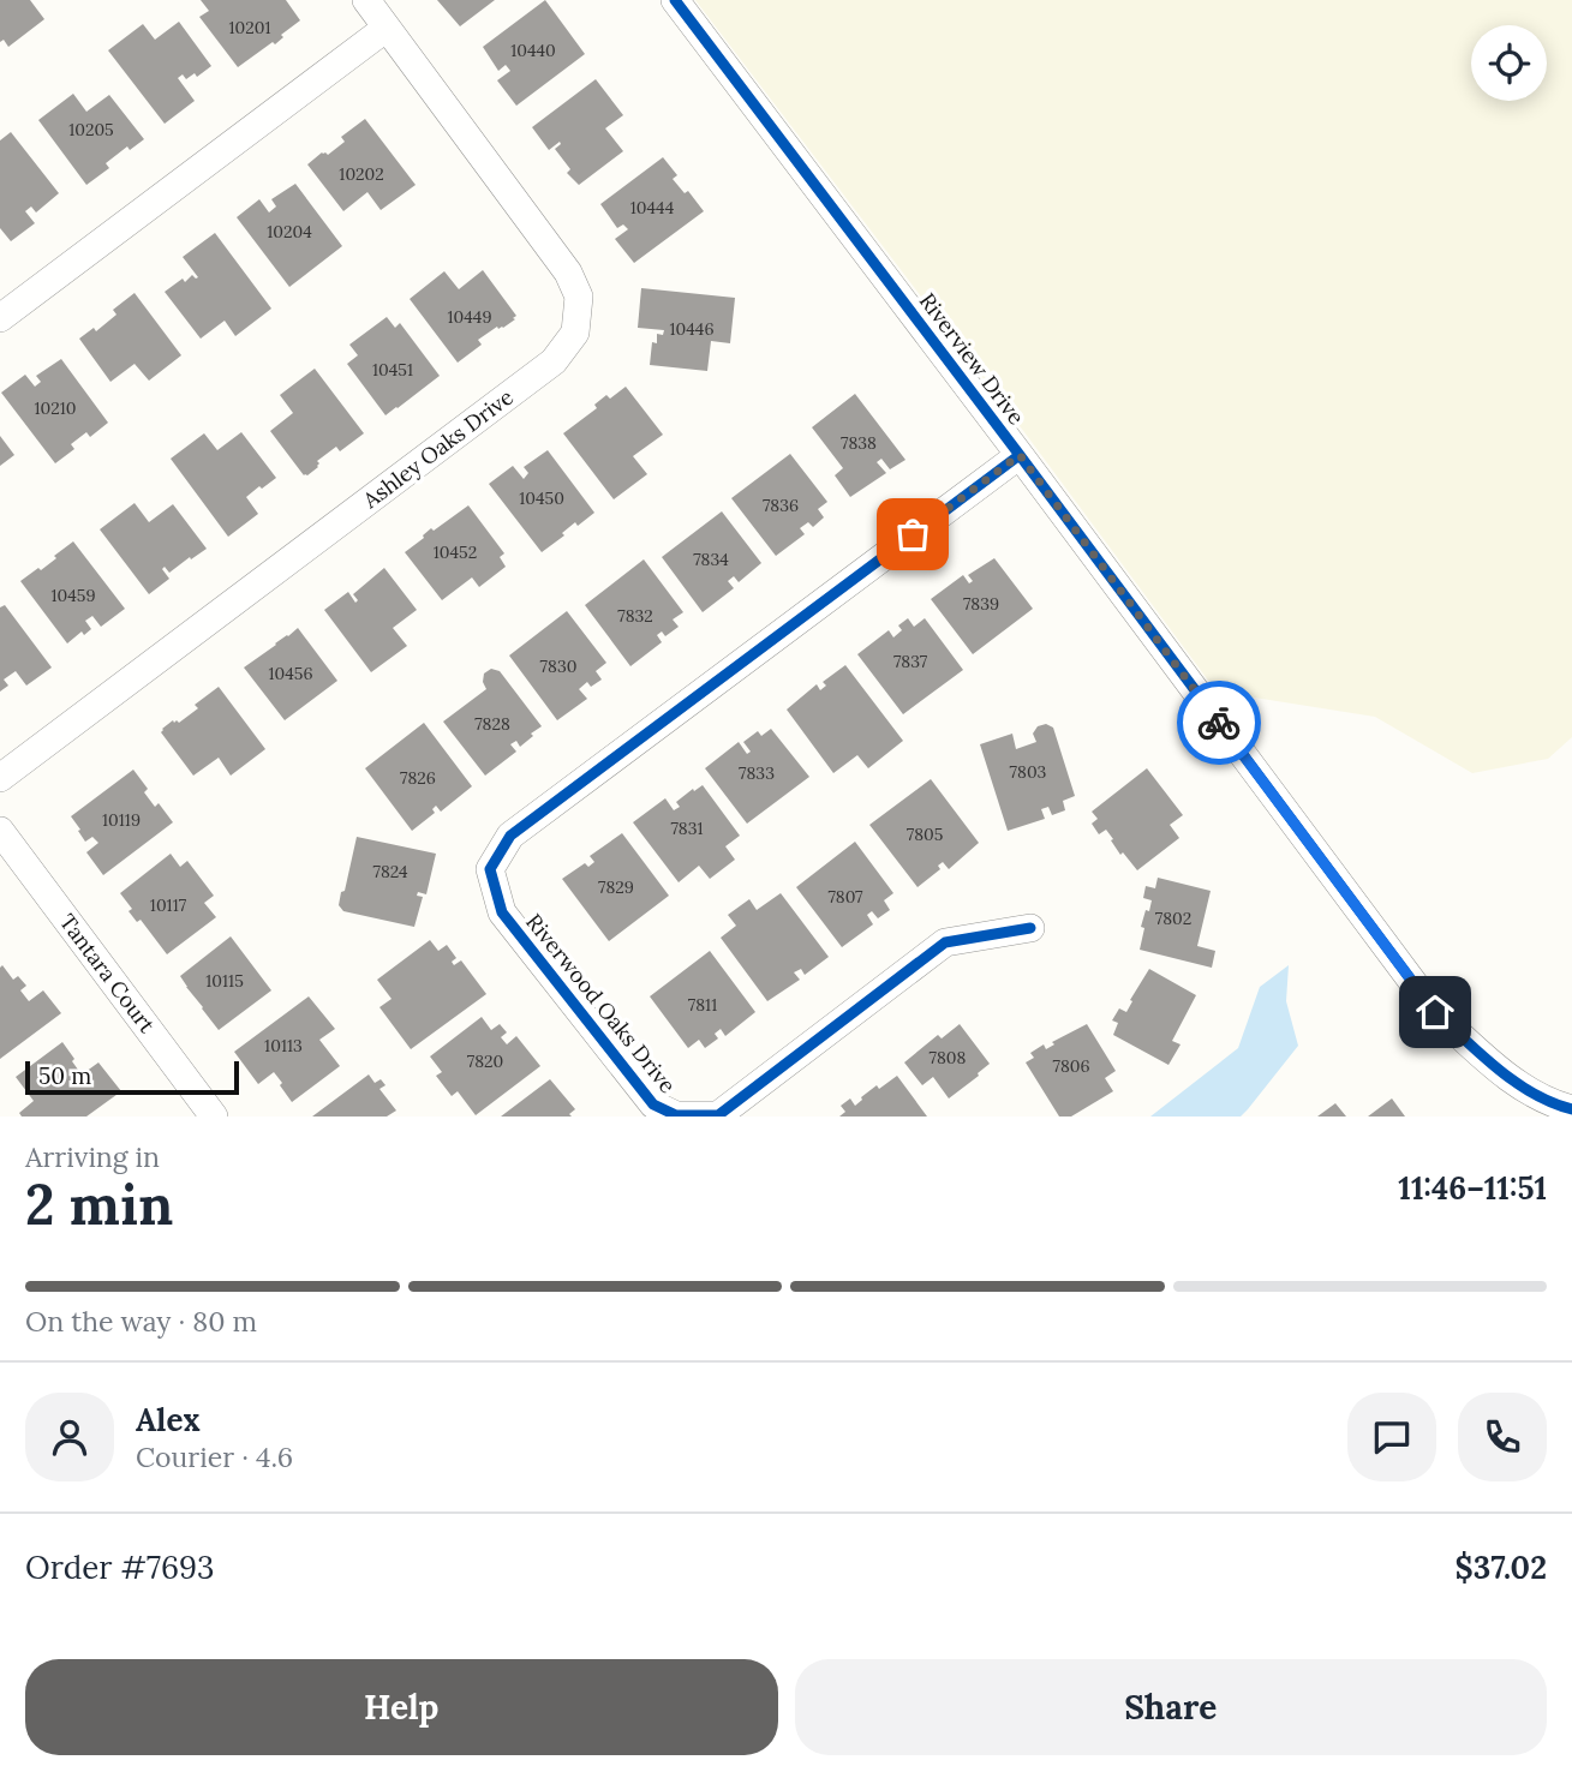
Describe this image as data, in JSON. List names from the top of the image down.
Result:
{
  "streets": {
    "street": [
      "Riverview Drive",
      "Ashley Oaks Drive",
      "Tantara Court",
      "Riverwood Oaks Drive"
    ]
  },
  "crossings": [
    ["Riverview Drive", "Riverwood Oaks Drive"]
  ],
  "house_numbers": [
    "10201",
    "10440",
    "10205",
    "10202",
    "10444",
    "10204",
    "10449",
    "10446",
    "10451",
    "10210",
    "7838",
    "10450",
    "7836",
    "10452",
    "7834",
    "10459",
    "7839",
    "7832",
    "7837",
    "7830",
    "10456",
    "7828",
    "7803",
    "7833",
    "7826",
    "10119",
    "7831",
    "7805",
    "7824",
    "7829",
    "7807",
    "10117",
    "7802",
    "10115",
    "7811",
    "10113",
    "7808",
    "7820",
    "7806"
  ],
  "scale_bar": "50 m",
  "page": {
    "scale": "50 m",
    "heading": ["2 min", "Arriving in", "11:46–11:51"],
    "panel": [
      "Alex",
      "Courier · 4.6",
      "Order #7693",
      "$37.02"
    ],
    "bar": "On the way · 80 m",
    "buttons": ["Help", "Share"]
  }
}
